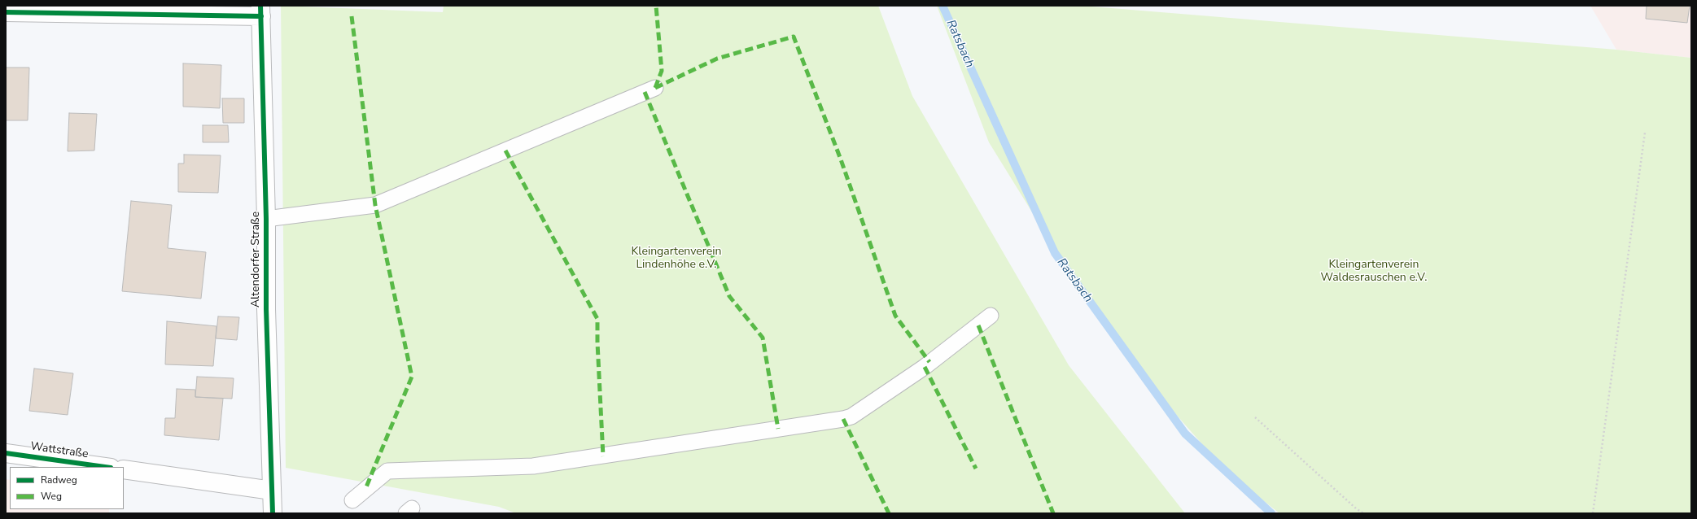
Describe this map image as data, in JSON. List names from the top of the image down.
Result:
{
  "streets": {
    "street": ["Altendorfer Straße", "Wattstraße"]
  },
  "water": ["Ratsbach"],
  "parks": ["Kleingartenverein Lindenhöhe e.V.", "Kleingartenverein Waldesrauschen e.V."],
  "legend": ["Radweg", "Weg"]
}
